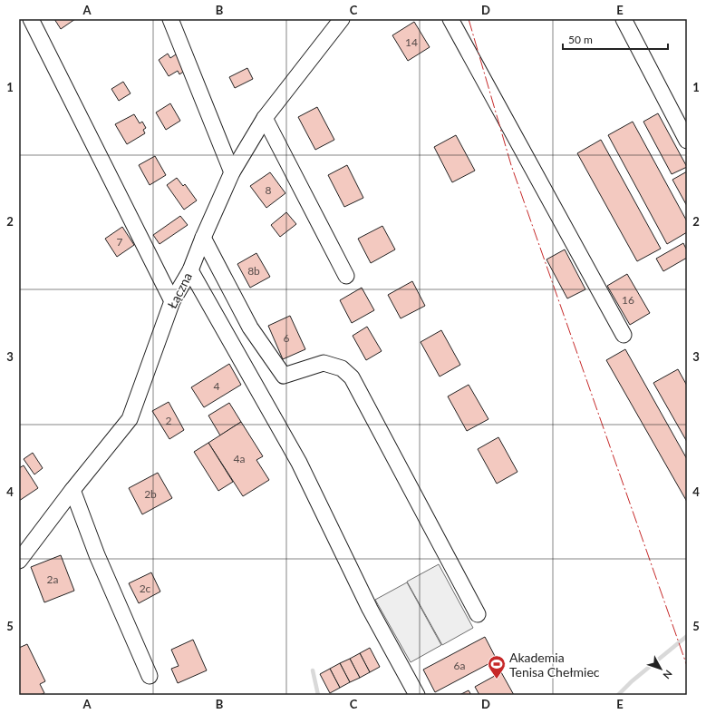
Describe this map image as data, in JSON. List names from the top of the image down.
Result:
{
  "streets": {
    "street": ["Łączna"]
  },
  "places": {
    "sports": ["Akademia Tenisa Chełmiec"]
  },
  "house_numbers": [
    "14",
    "8",
    "7",
    "8b",
    "16",
    "6",
    "4",
    "2",
    "4a",
    "2b",
    "2a",
    "2c",
    "6a"
  ],
  "scale_bar": "50 m",
  "north": "bottom right",
  "grid": {
    "columns": [
      "A",
      "B",
      "C",
      "D",
      "E"
    ],
    "rows": [
      "1",
      "2",
      "3",
      "4",
      "5"
    ]
  }
}
